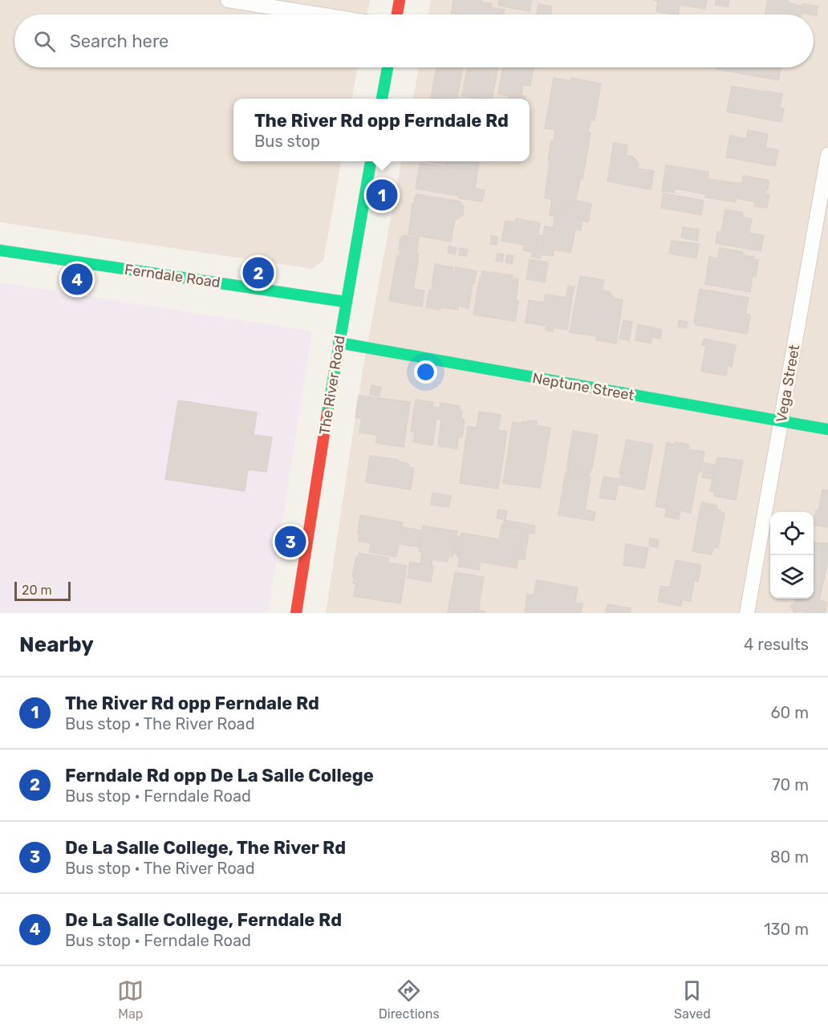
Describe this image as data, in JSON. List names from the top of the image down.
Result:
{
  "streets": {
    "street": [
      "Ferndale Road",
      "Vega Street",
      "The River Road",
      "Neptune Street"
    ]
  },
  "crossings": [
    ["Ferndale Road", "The River Road"],
    ["Vega Street", "Neptune Street"],
    ["The River Road", "Neptune Street"]
  ],
  "scale_bar": "20 m",
  "page": {
    "search": "Search here",
    "popup": ["The River Rd opp Ferndale Rd", "Bus stop"],
    "pins": [
      "1",
      "2",
      "4",
      "3"
    ],
    "scale": "20 m",
    "heading": ["Nearby", "4 results"],
    "list": [
      {
        "mark": "1",
        "name": "The River Rd opp Ferndale Rd",
        "note": "Bus stop · The River Road",
        "value": "60 m"
      },
      {
        "mark": "2",
        "name": "Ferndale Rd opp De La Salle College",
        "note": "Bus stop · Ferndale Road",
        "value": "70 m"
      },
      {
        "mark": "3",
        "name": "De La Salle College, The River Rd",
        "note": "Bus stop · The River Road",
        "value": "80 m"
      },
      {
        "mark": "4",
        "name": "De La Salle College, Ferndale Rd",
        "note": "Bus stop · Ferndale Road",
        "value": "130 m"
      }
    ],
    "nav": ["Map", "Directions", "Saved"]
  }
}
